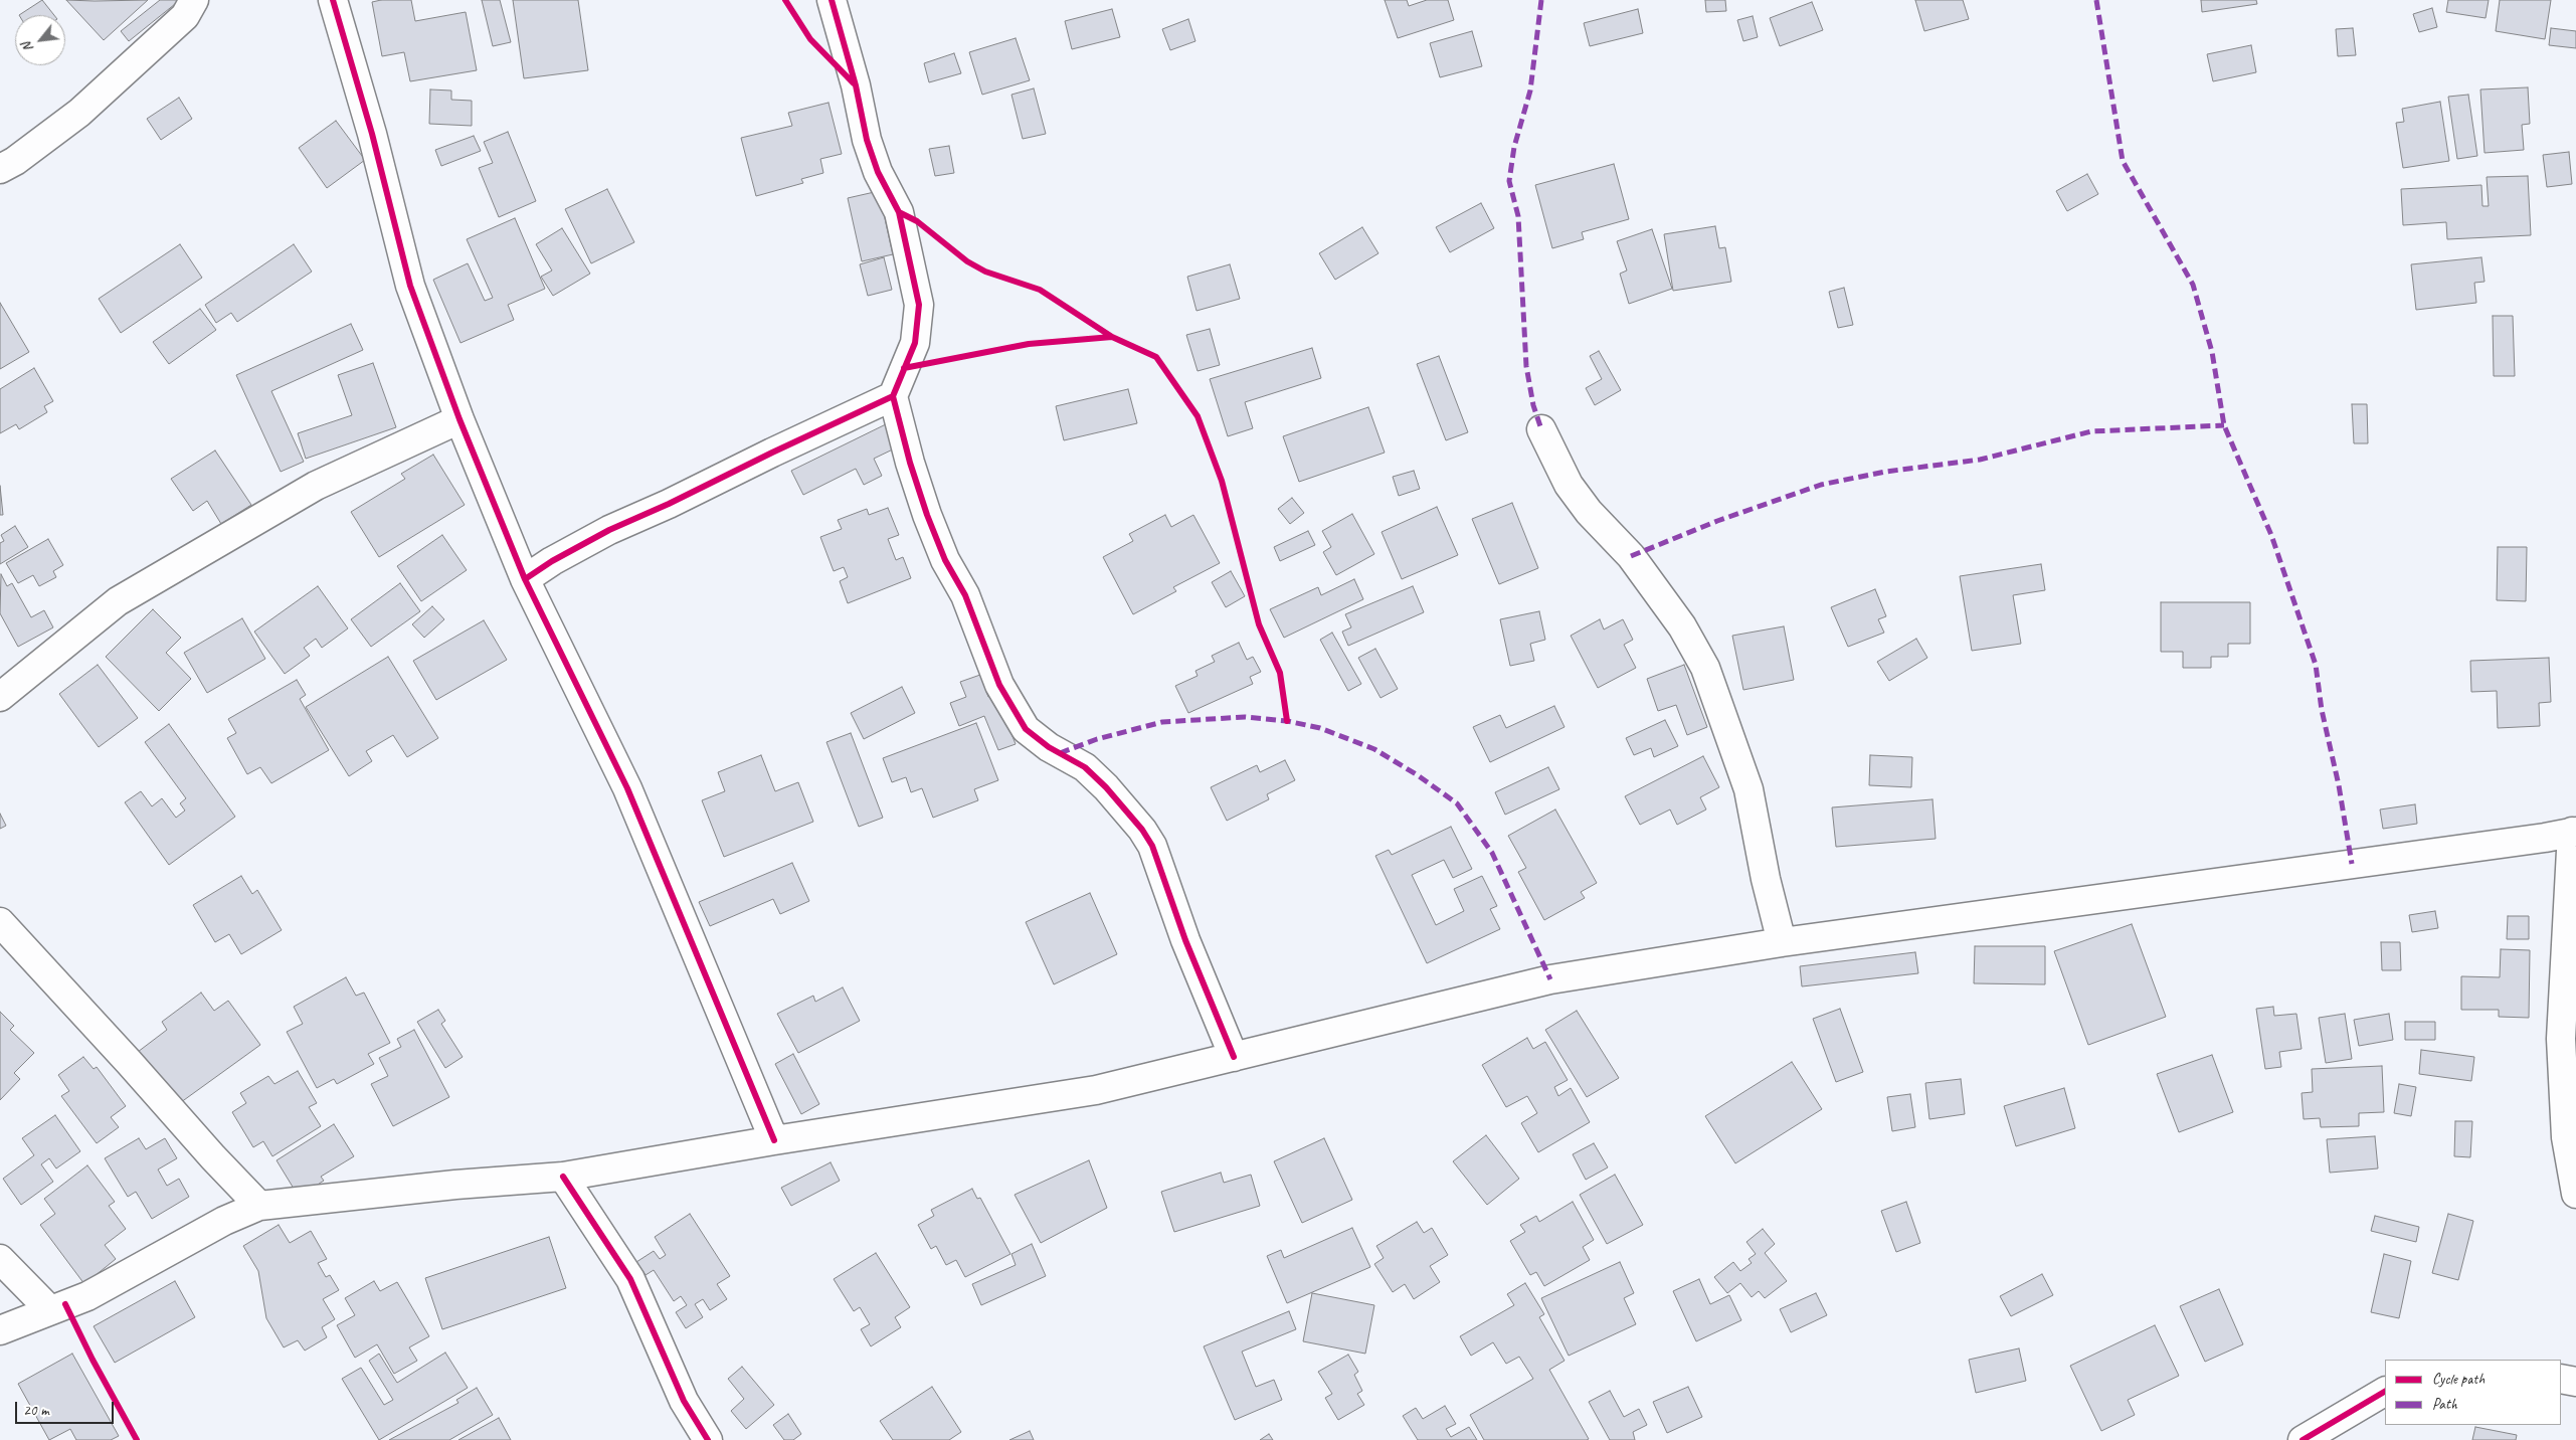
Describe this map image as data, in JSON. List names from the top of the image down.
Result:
{
  "legend": ["Cycle path", "Path"],
  "scale_bar": "20 m",
  "north": "bottom left"
}
